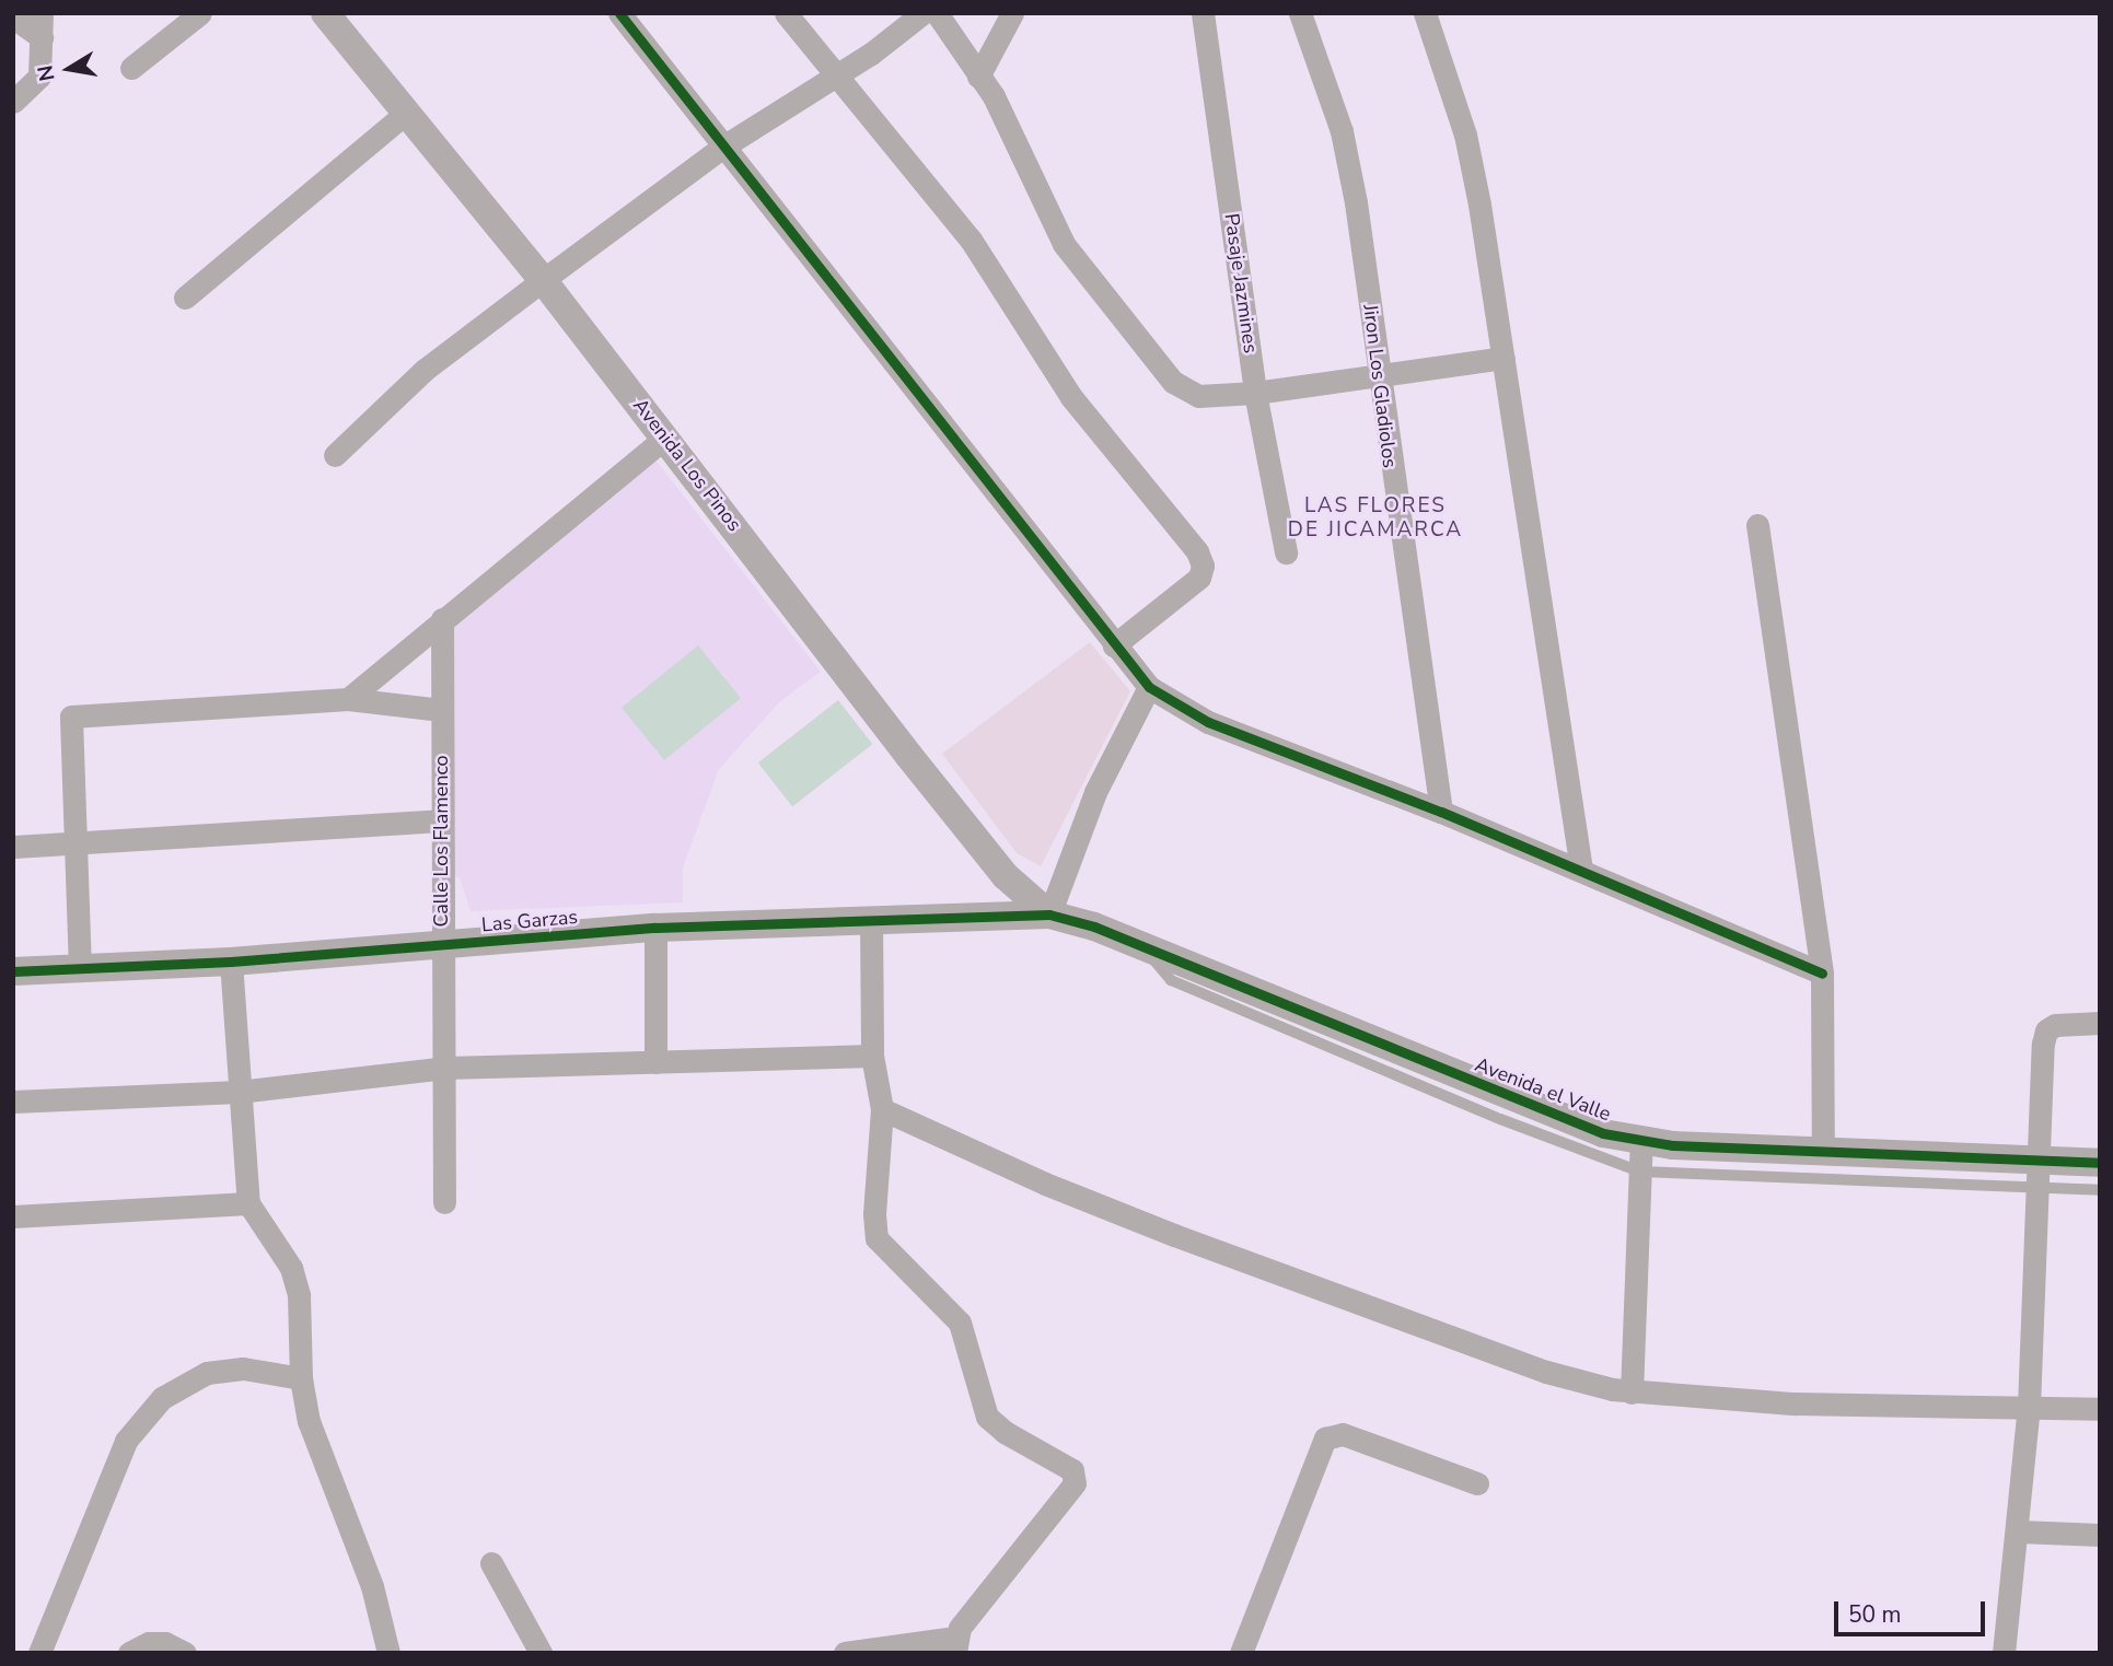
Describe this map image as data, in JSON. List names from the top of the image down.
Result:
{
  "streets": {
    "street": [
      "Pasaje Jazmines",
      "Jiron Los Gladiolos",
      "Avenida Los Pinos",
      "Calle Los Flamenco",
      "Las Garzas",
      "Avenida el Valle"
    ]
  },
  "crossings": [
    ["Avenida Los Pinos", "Las Garzas"],
    ["Avenida Los Pinos", "Avenida el Valle"],
    ["Calle Los Flamenco", "Las Garzas"],
    ["Las Garzas", "Avenida el Valle"]
  ],
  "districts": ["LAS FLORES DE JICAMARCA"],
  "scale_bar": "50 m",
  "north": "left"
}
